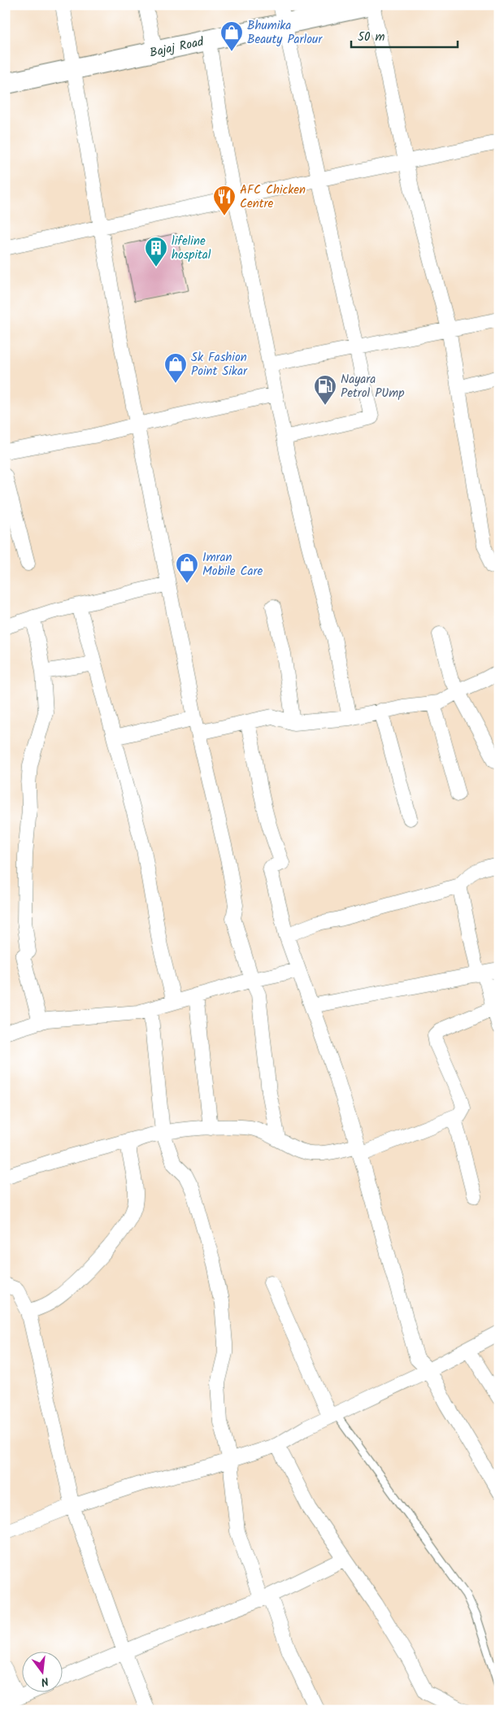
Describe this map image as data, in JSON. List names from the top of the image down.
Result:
{
  "streets": {
    "street": ["Bajaj Road"]
  },
  "places": {
    "shop": ["Bhumika Beauty Parlour", "Sk Fashion Point Sikar", "Imran Mobile Care"],
    "restaurant": ["AFC Chicken Centre"],
    "building": ["lifeline hospital"],
    "fuel station": ["Nayara Petrol PUmp"]
  },
  "scale_bar": "50 m",
  "north": "bottom"
}
